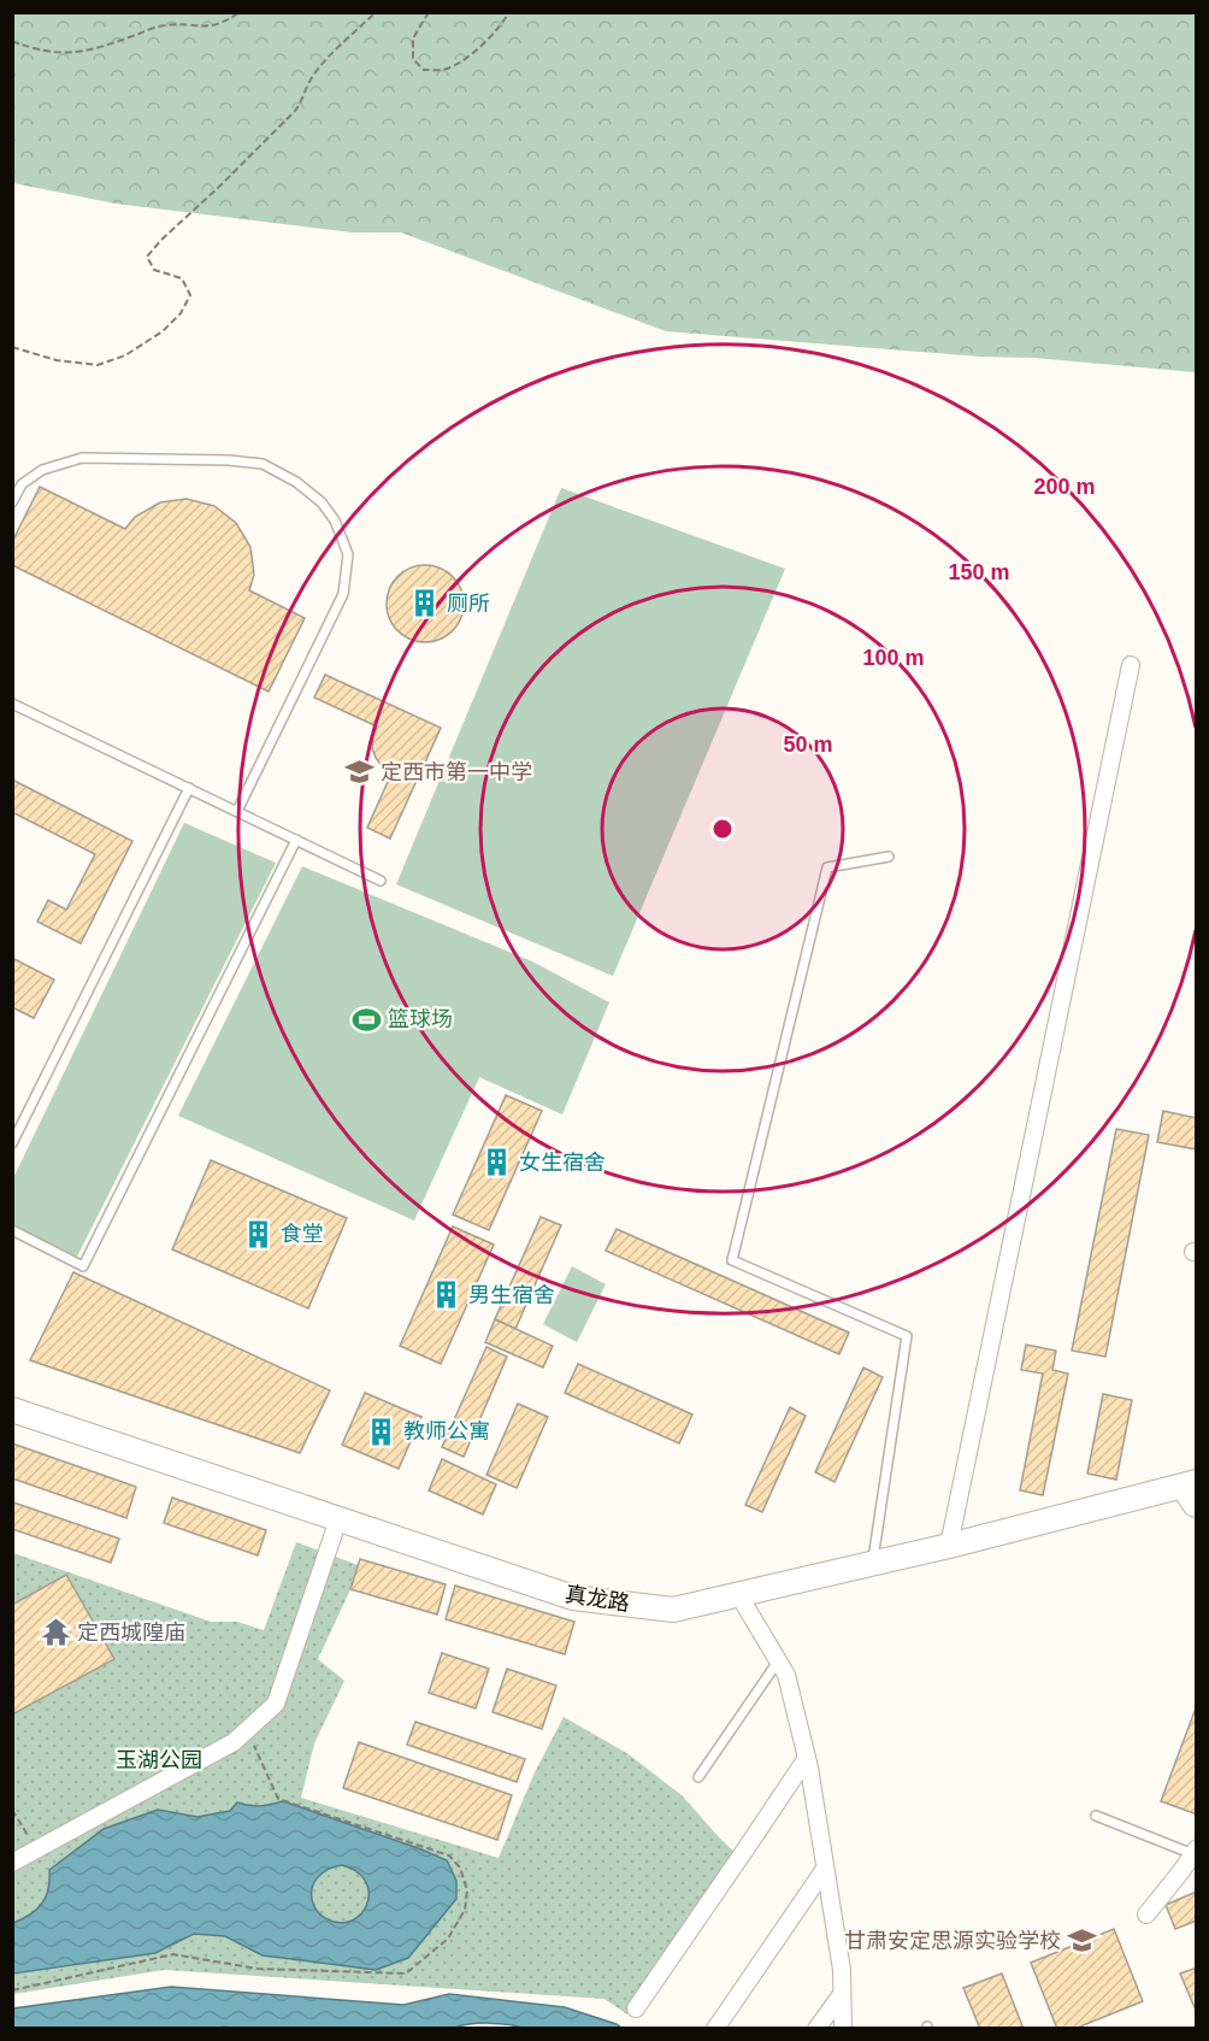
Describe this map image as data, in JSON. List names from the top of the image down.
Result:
{
  "streets": {
    "main road": ["真龙路"]
  },
  "parks": ["玉湖公园"],
  "places": {
    "building": [
      "厕所",
      "女生宿舍",
      "食堂",
      "男生宿舍",
      "教师公寓"
    ],
    "school or university": ["定西市第一中学", "甘肃安定思源实验学校"],
    "sports": ["篮球场"],
    "temple": ["定西城隍庙"]
  },
  "rings": [
    "200 m",
    "150 m",
    "100 m",
    "50 m"
  ]
}
